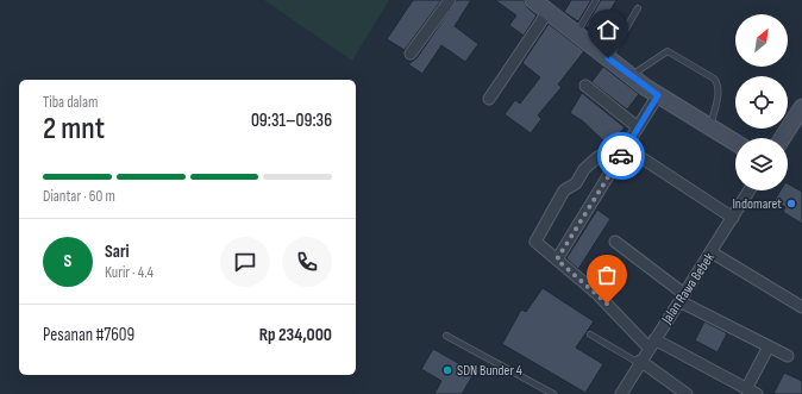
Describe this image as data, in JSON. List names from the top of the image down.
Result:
{
  "streets": {
    "street": ["Jalan Rawa Bebek"]
  },
  "places": ["Indomaret", "SDN Bunder 4"],
  "north": "top right",
  "page": {
    "heading": ["2 mnt", "Tiba dalam", "09:31–09:36"],
    "panel": [
      "Sari",
      "Kurir · 4.4",
      "Pesanan #7609",
      "Rp 234,000"
    ],
    "bar": "Diantar · 60 m",
    "round": "S"
  }
}
